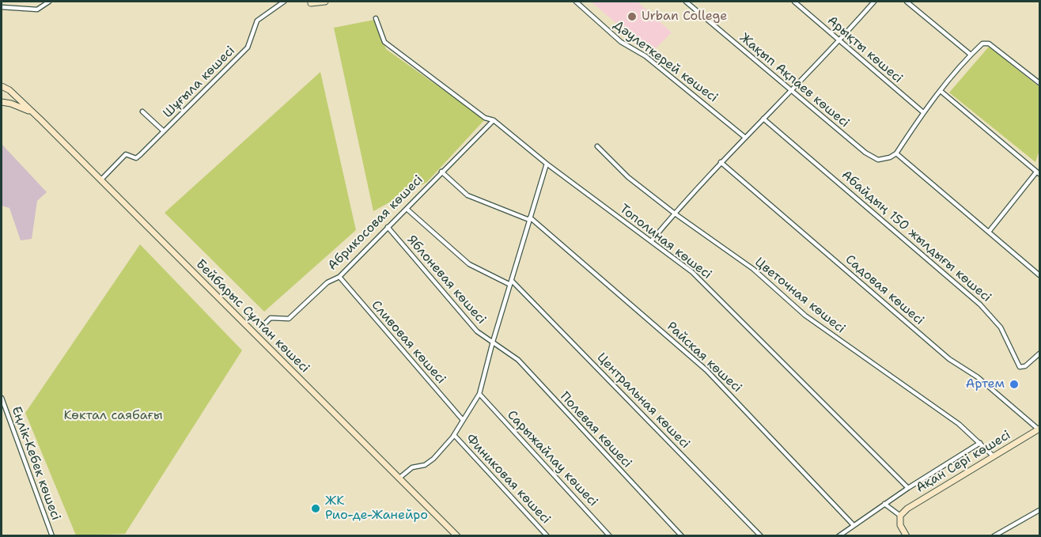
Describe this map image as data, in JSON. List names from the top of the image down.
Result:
{
  "streets": {
    "street": [
      "Арықты көшесі",
      "Дәулеткерей көшесі",
      "Жақып Ақпаев көшесі",
      "Шұғыла көшесі",
      "Абрикосовая көшесі",
      "Абайдың 150 жылдығы көшесі",
      "Тополиная көшесі",
      "Яблоневая көшесі",
      "Садовая көшесі",
      "Цветочная көшесі",
      "Бейбарыс Сұлтан көшесі",
      "Сливовая көшесі",
      "Райская көшесі",
      "Центральная көшесі",
      "Полевая көшесі",
      "Сарыжайлау көшесі",
      "Ақан Сері көшесі",
      "Еңлік-Кебек көшесі",
      "Финиковая көшесі"
    ]
  },
  "crossings": [
    ["Шұғыла көшесі", "Бейбарыс Сұлтан көшесі"],
    ["Абрикосовая көшесі", "Тополиная көшесі"],
    ["Абрикосовая көшесі", "Яблоневая көшесі"],
    ["Абрикосовая көшесі", "Сливовая көшесі"],
    ["Абрикосовая көшесі", "Райская көшесі"],
    ["Абрикосовая көшесі", "Центральная көшесі"],
    ["Яблоневая көшесі", "Полевая көшесі"],
    ["Садовая көшесі", "Ақан Сері көшесі"],
    ["Цветочная көшесі", "Ақан Сері көшесі"]
  ],
  "parks": ["Көктал саябағы"],
  "places": ["Urban College", "Артем", "ЖК Рио-де-Жанейро"]
}
